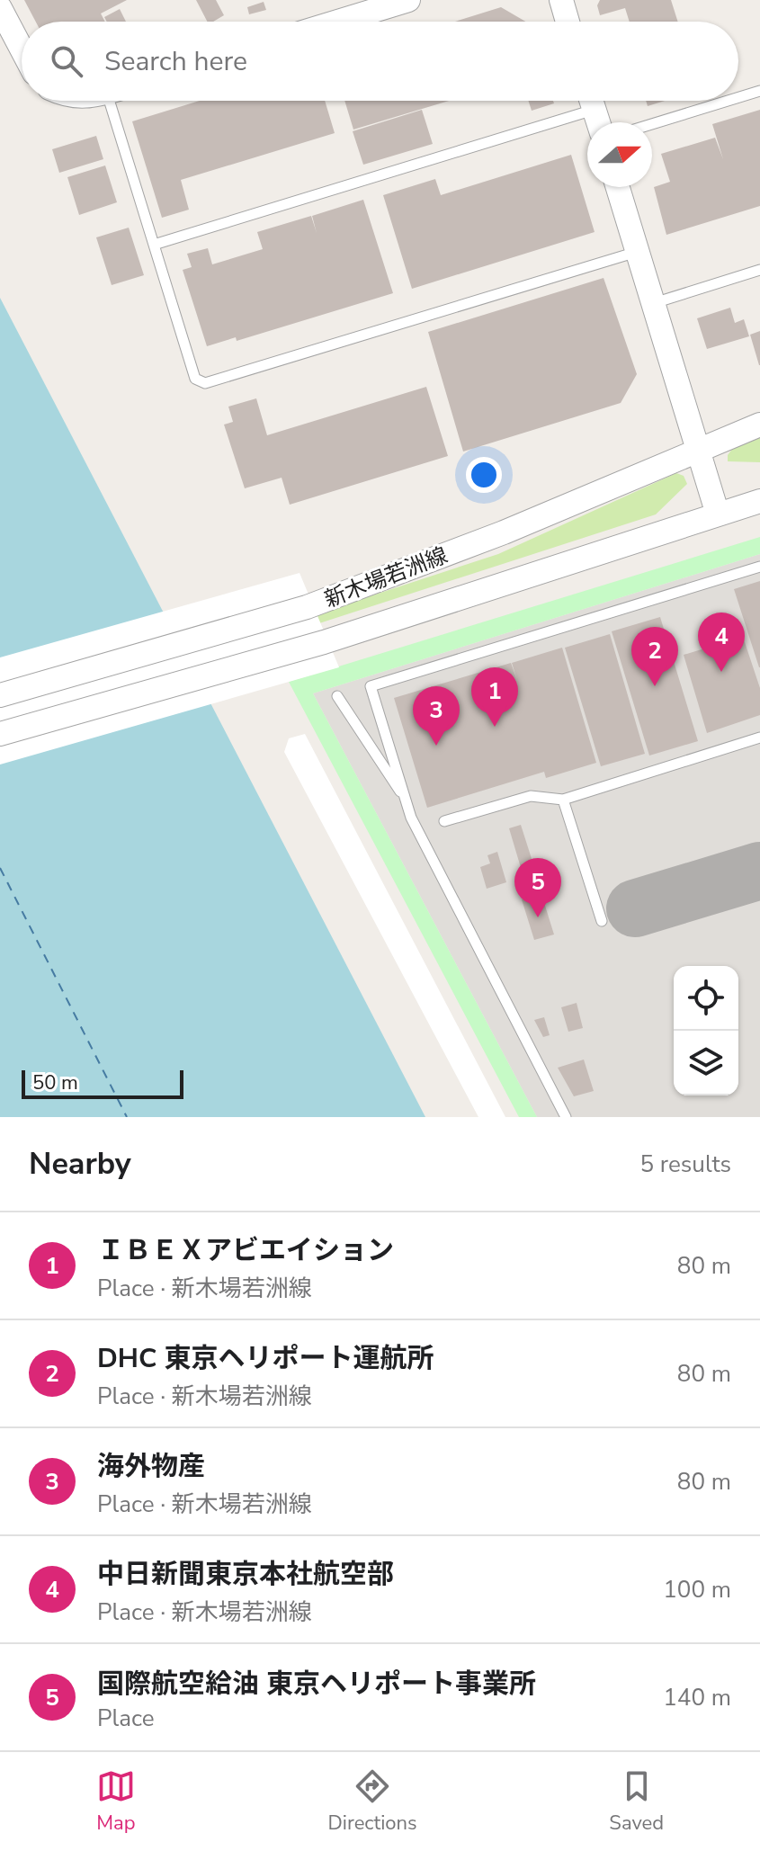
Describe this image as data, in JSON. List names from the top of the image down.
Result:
{
  "streets": {
    "street": ["新木場若洲線"]
  },
  "scale_bar": "50 m",
  "north": "right",
  "page": {
    "search": "Search here",
    "pins": [
      "4",
      "2",
      "1",
      "3",
      "5"
    ],
    "scale": "50 m",
    "heading": ["Nearby", "5 results"],
    "list": [
      {
        "mark": "1",
        "name": "ＩＢＥＸアビエイション",
        "note": "Place · 新木場若洲線",
        "value": "80 m"
      },
      {
        "mark": "2",
        "name": "DHC 東京ヘリポート運航所",
        "note": "Place · 新木場若洲線",
        "value": "80 m"
      },
      {
        "mark": "3",
        "name": "海外物産",
        "note": "Place · 新木場若洲線",
        "value": "80 m"
      },
      {
        "mark": "4",
        "name": "中日新聞東京本社航空部",
        "note": "Place · 新木場若洲線",
        "value": "100 m"
      },
      {
        "mark": "5",
        "name": "国際航空給油 東京ヘリポート事業所",
        "note": "Place",
        "value": "140 m"
      }
    ],
    "nav": ["Map", "Directions", "Saved"]
  }
}
